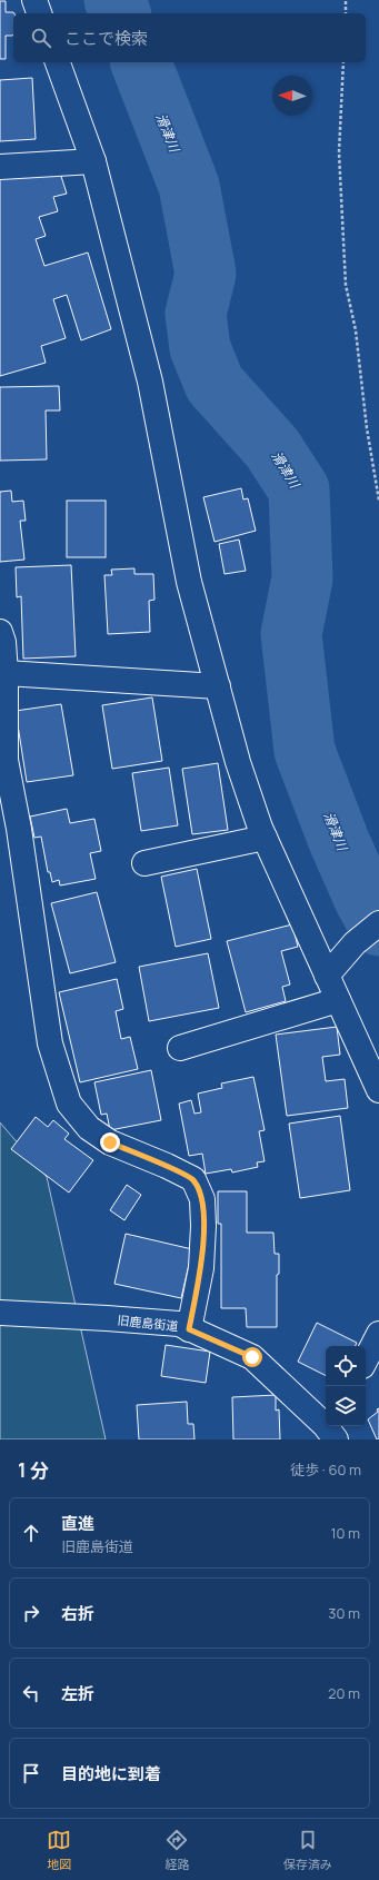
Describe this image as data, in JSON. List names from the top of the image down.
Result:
{
  "streets": {
    "street": ["旧鹿島街道"]
  },
  "water": ["滑津川"],
  "north": "left",
  "page": {
    "search": "ここで検索",
    "heading": ["1 分", "徒歩 · 60 m"],
    "list": [
      ["直進", "旧鹿島街道", "10 m"],
      ["右折", "30 m"],
      ["左折", "20 m"],
      "目的地に到着"
    ],
    "nav": ["地図", "経路", "保存済み"]
  }
}
